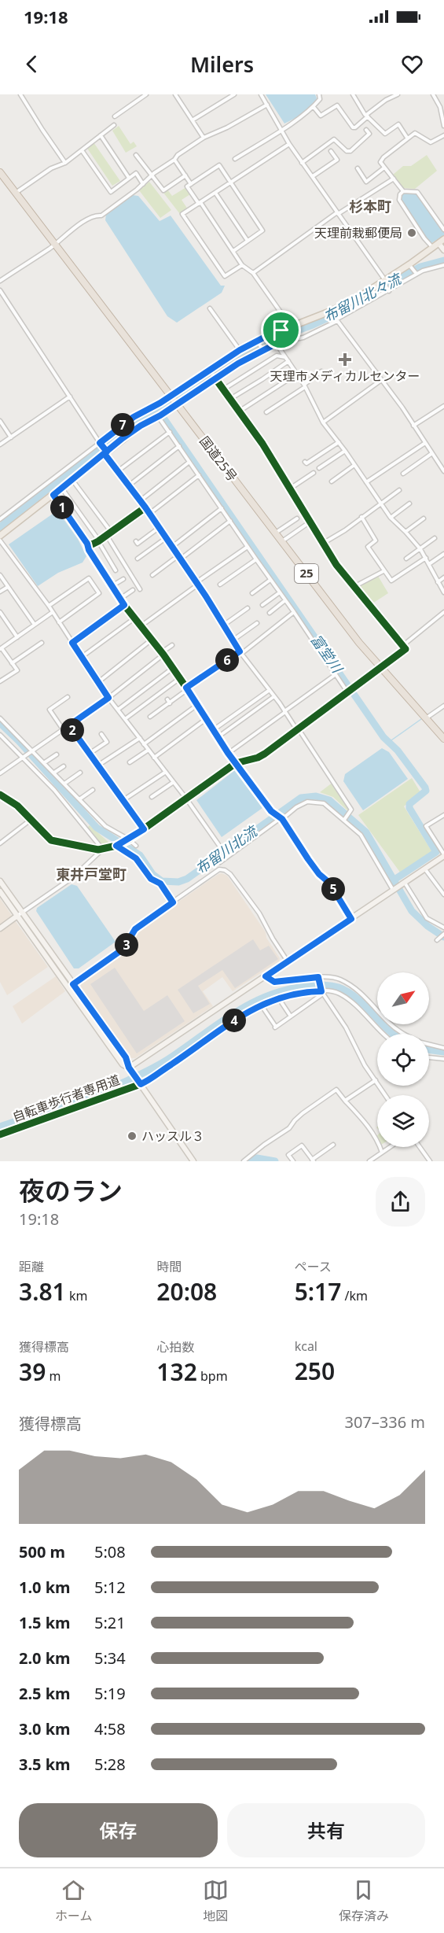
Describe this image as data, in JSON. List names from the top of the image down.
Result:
{
  "streets": {
    "highway": ["国道25号", "25"],
    "cycle path": ["自転車歩行者専用道"]
  },
  "districts": ["杉本町", "東井戸堂町"],
  "water": ["布留川北々流", "富堂川", "布留川北流"],
  "places": {
    "other": ["天理前栽郵便局", "ハッスル３"],
    "health": ["天理市メディカルセンター"]
  },
  "north": "top right",
  "page": {
    "status": "19:18",
    "header": "Milers",
    "pins": [
      "7",
      "1",
      "6",
      "2",
      "5",
      "3",
      "4"
    ],
    "heading": ["夜のラン", "19:18"],
    "stats": [
      ["距離", "3.81 km"],
      ["時間", "20:08"],
      ["ペース", "5:17 /km"],
      ["獲得標高", "39 m"],
      ["心拍数", "132 bpm"],
      ["kcal", "250"]
    ],
    "chart": ["獲得標高", "307–336 m"],
    "list": [
      {
        "name": "500 m",
        "note": "5:08"
      },
      {
        "name": "1.0 km",
        "note": "5:12"
      },
      {
        "name": "1.5 km",
        "note": "5:21"
      },
      {
        "name": "2.0 km",
        "note": "5:34"
      },
      {
        "name": "2.5 km",
        "note": "5:19"
      },
      {
        "name": "3.0 km",
        "note": "4:58"
      },
      {
        "name": "3.5 km",
        "note": "5:28"
      }
    ],
    "buttons": ["保存", "共有"],
    "tabs": ["ホーム", "地図", "保存済み"]
  }
}
